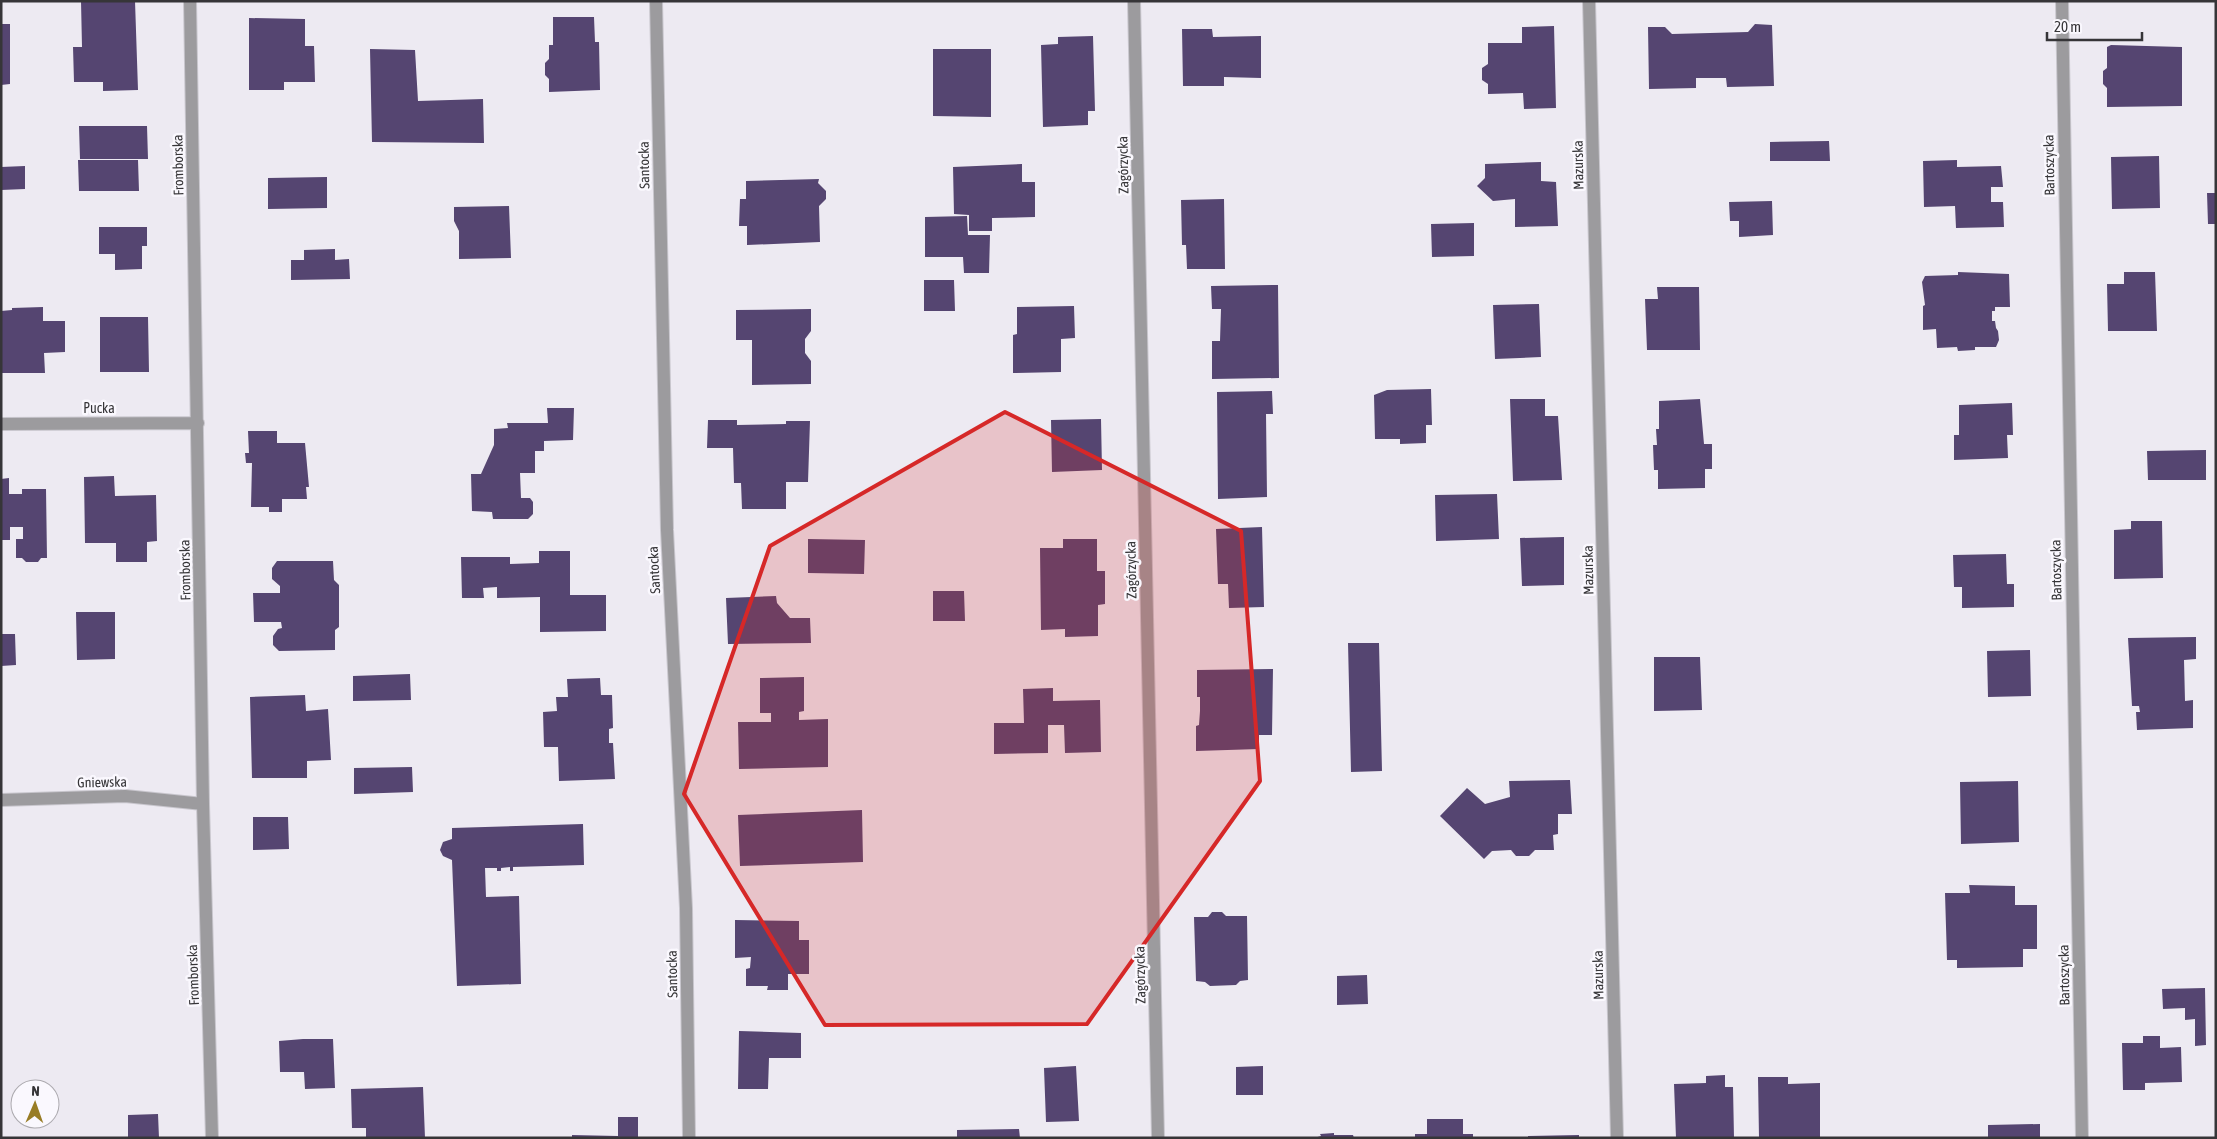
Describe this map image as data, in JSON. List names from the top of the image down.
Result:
{
  "streets": {
    "street": [
      "Fromborska",
      "Santocka",
      "Zagórzycka",
      "Mazurska",
      "Bartoszycka",
      "Pucka",
      "Gniewska"
    ]
  },
  "crossings": [
    ["Fromborska", "Pucka"],
    ["Fromborska", "Gniewska"]
  ],
  "scale_bar": "20 m",
  "north": "top"
}
